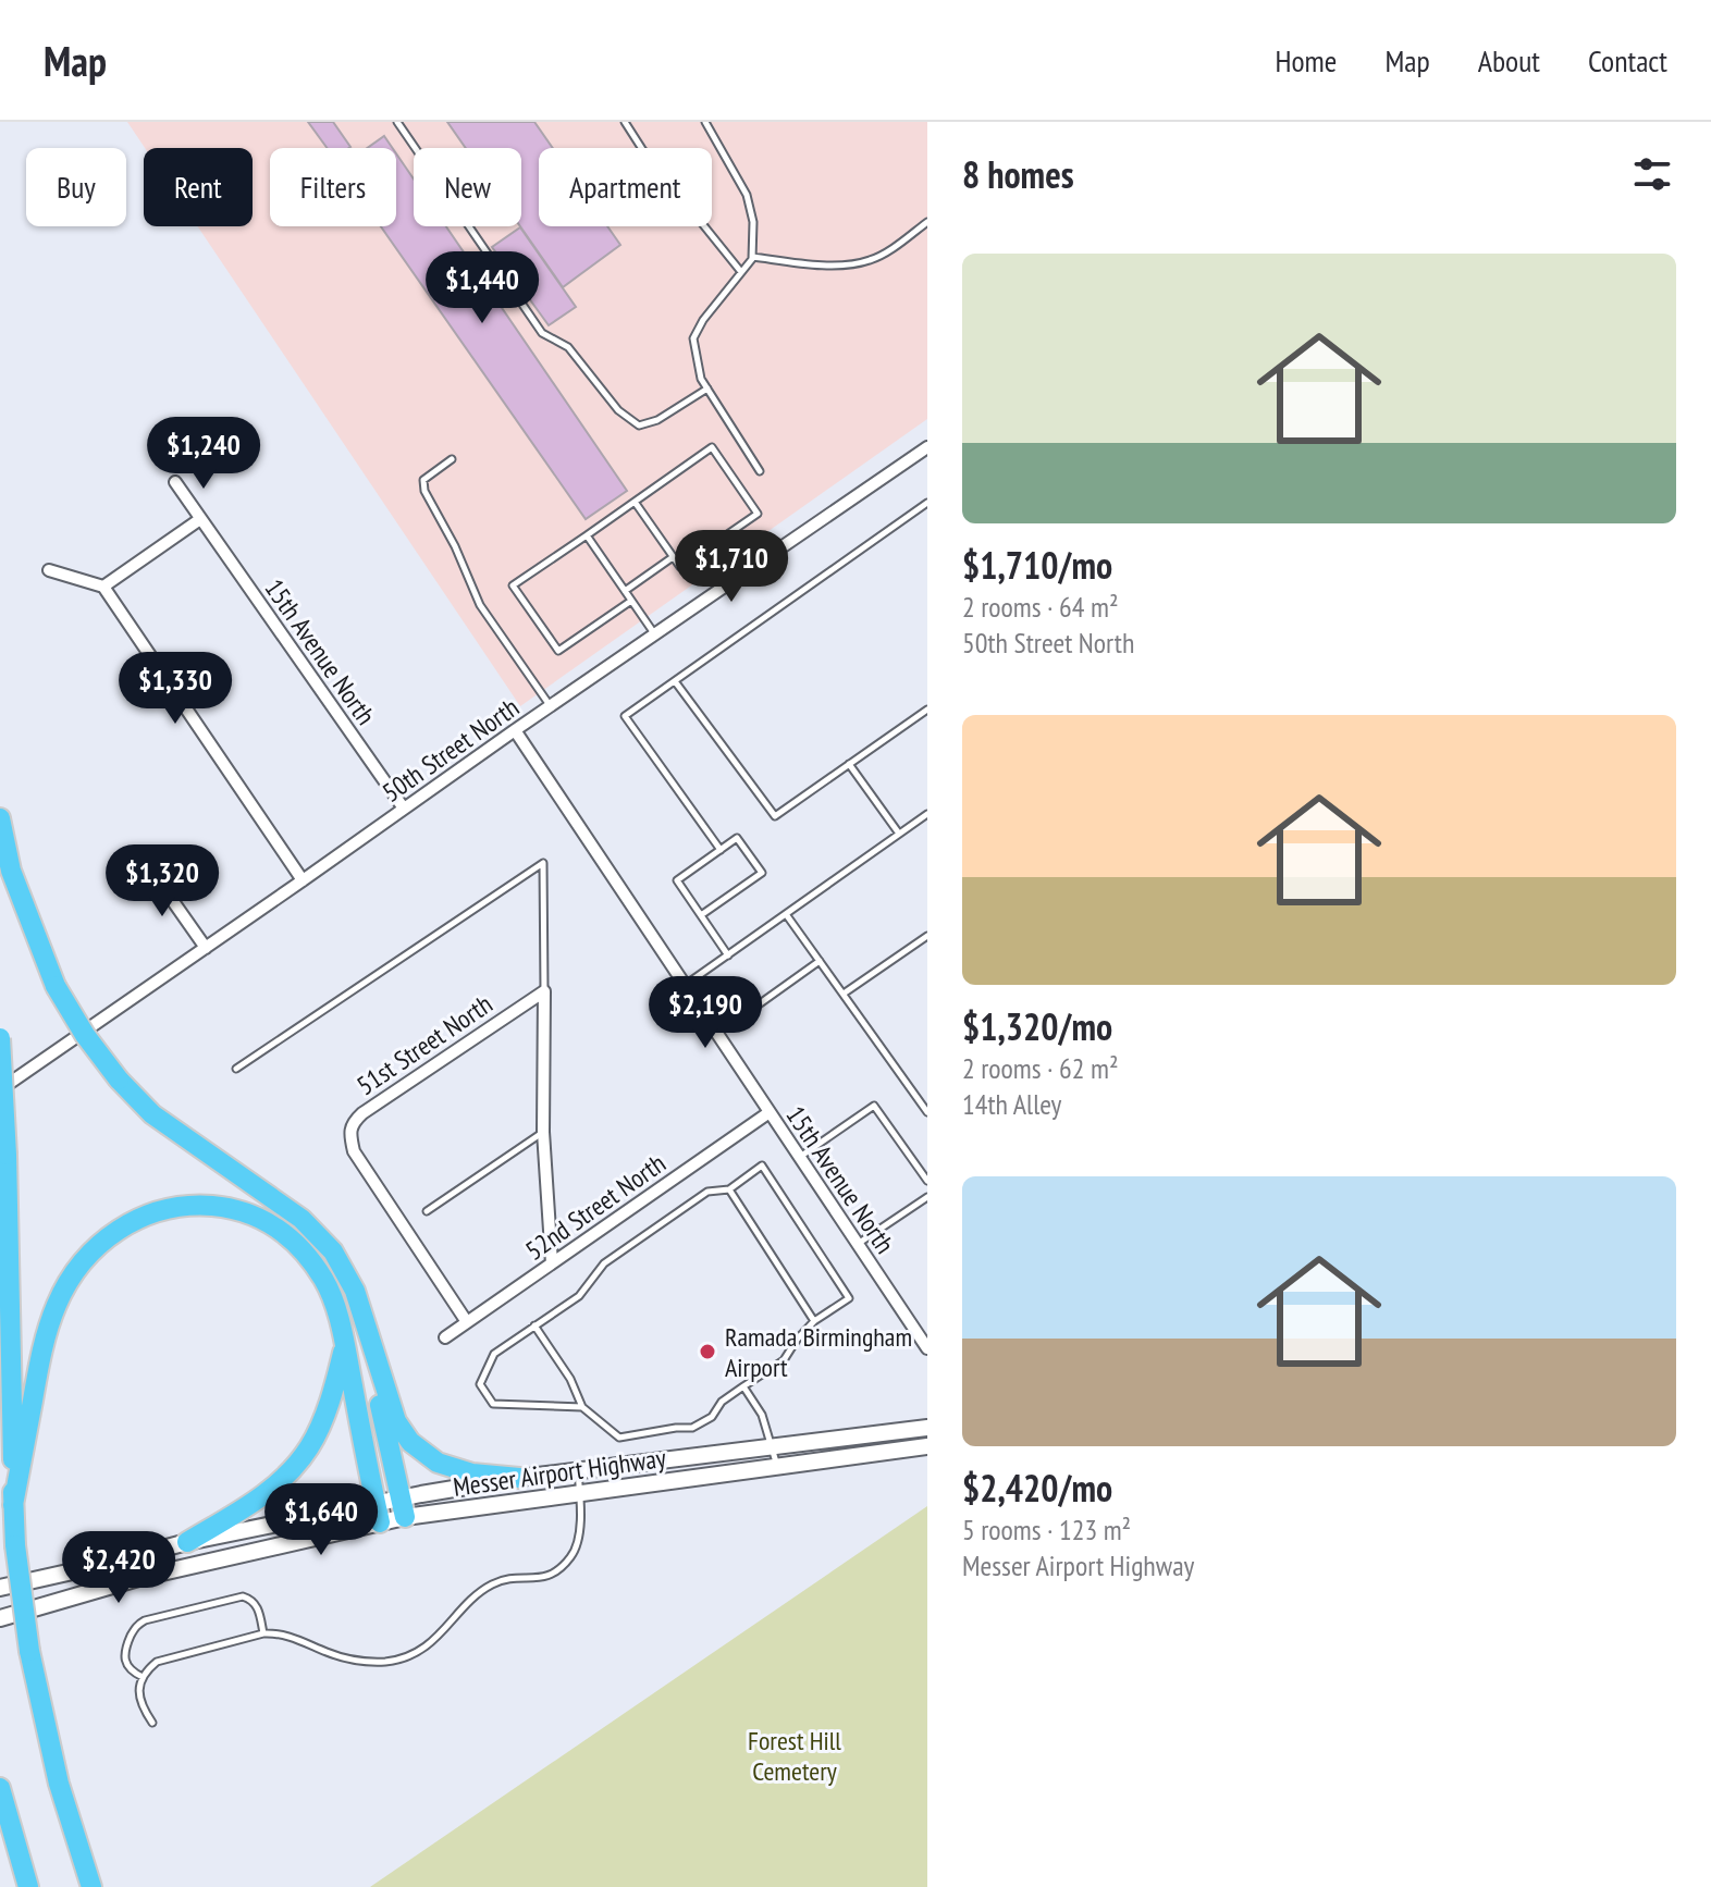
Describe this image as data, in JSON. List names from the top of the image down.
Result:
{
  "streets": {
    "main road": ["Messer Airport Highway"],
    "street": [
      "15th Avenue North",
      "50th Street North",
      "51st Street North",
      "52nd Street North"
    ]
  },
  "crossings": [
    ["15th Avenue North", "50th Street North"],
    ["15th Avenue North", "52nd Street North"],
    ["51st Street North", "52nd Street North"]
  ],
  "parks": ["Forest Hill Cemetery"],
  "places": ["Ramada Birmingham Airport"],
  "page": {
    "header": "Map",
    "nav": [
      "Home",
      "Map",
      "About",
      "Contact"
    ],
    "heading": "8 homes",
    "chip": [
      "Buy",
      "Rent",
      "Filters",
      "New",
      "Apartment"
    ],
    "list": [
      {
        "name": "$1,710/mo",
        "note": "2 rooms · 64 m² · 50th Street North"
      },
      {
        "name": "$1,320/mo",
        "note": "2 rooms · 62 m² · 14th Alley"
      },
      {
        "name": "$2,420/mo",
        "note": "5 rooms · 123 m² · Messer Airport Highway"
      }
    ],
    "price": [
      "$1,440",
      "$1,240",
      "$1,710",
      "$1,330",
      "$1,320",
      "$2,190",
      "$1,640",
      "$2,420"
    ]
  }
}
